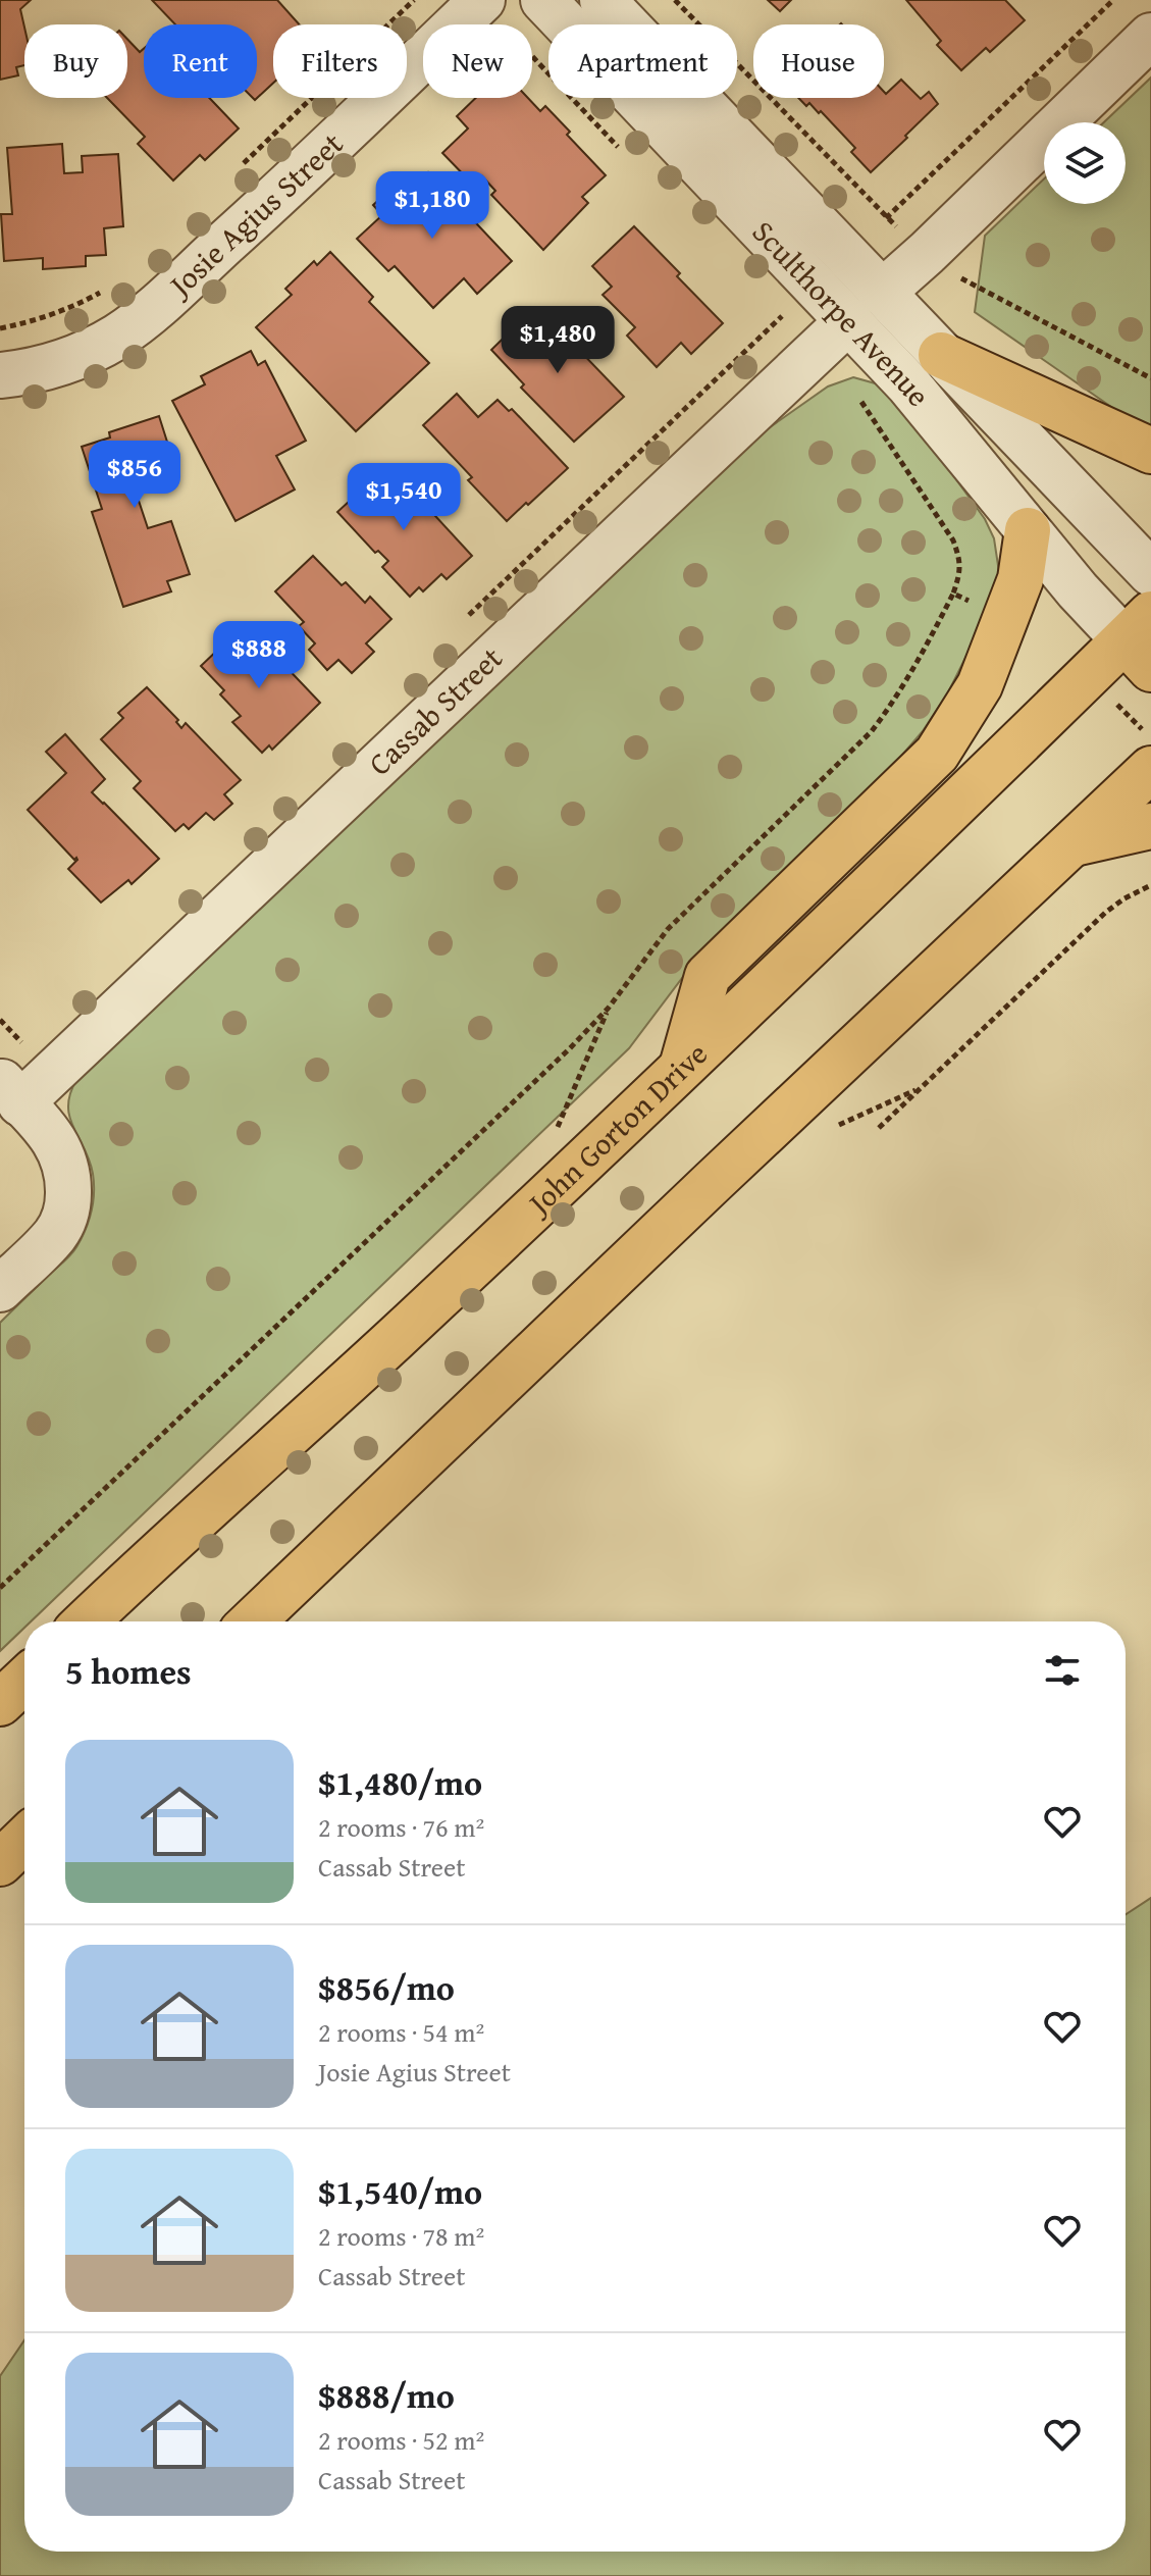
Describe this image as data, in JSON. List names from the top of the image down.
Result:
{
  "streets": {
    "main road": ["John Gorton Drive"],
    "street": ["Josie Agius Street", "Sculthorpe Avenue", "Cassab Street"]
  },
  "crossings": [
    ["Sculthorpe Avenue", "Cassab Street"],
    ["Sculthorpe Avenue", "John Gorton Drive"]
  ],
  "page": {
    "chip": [
      "Buy",
      "Rent",
      "Filters",
      "New",
      "Apartment",
      "House"
    ],
    "price": [
      "$1,180",
      "$1,480",
      "$856",
      "$1,540",
      "$888"
    ],
    "heading": "5 homes",
    "list": [
      {
        "name": "$1,480/mo",
        "note": "2 rooms · 76 m² · Cassab Street"
      },
      {
        "name": "$856/mo",
        "note": "2 rooms · 54 m² · Josie Agius Street"
      },
      {
        "name": "$1,540/mo",
        "note": "2 rooms · 78 m² · Cassab Street"
      },
      {
        "name": "$888/mo",
        "note": "2 rooms · 52 m² · Cassab Street"
      }
    ]
  }
}
